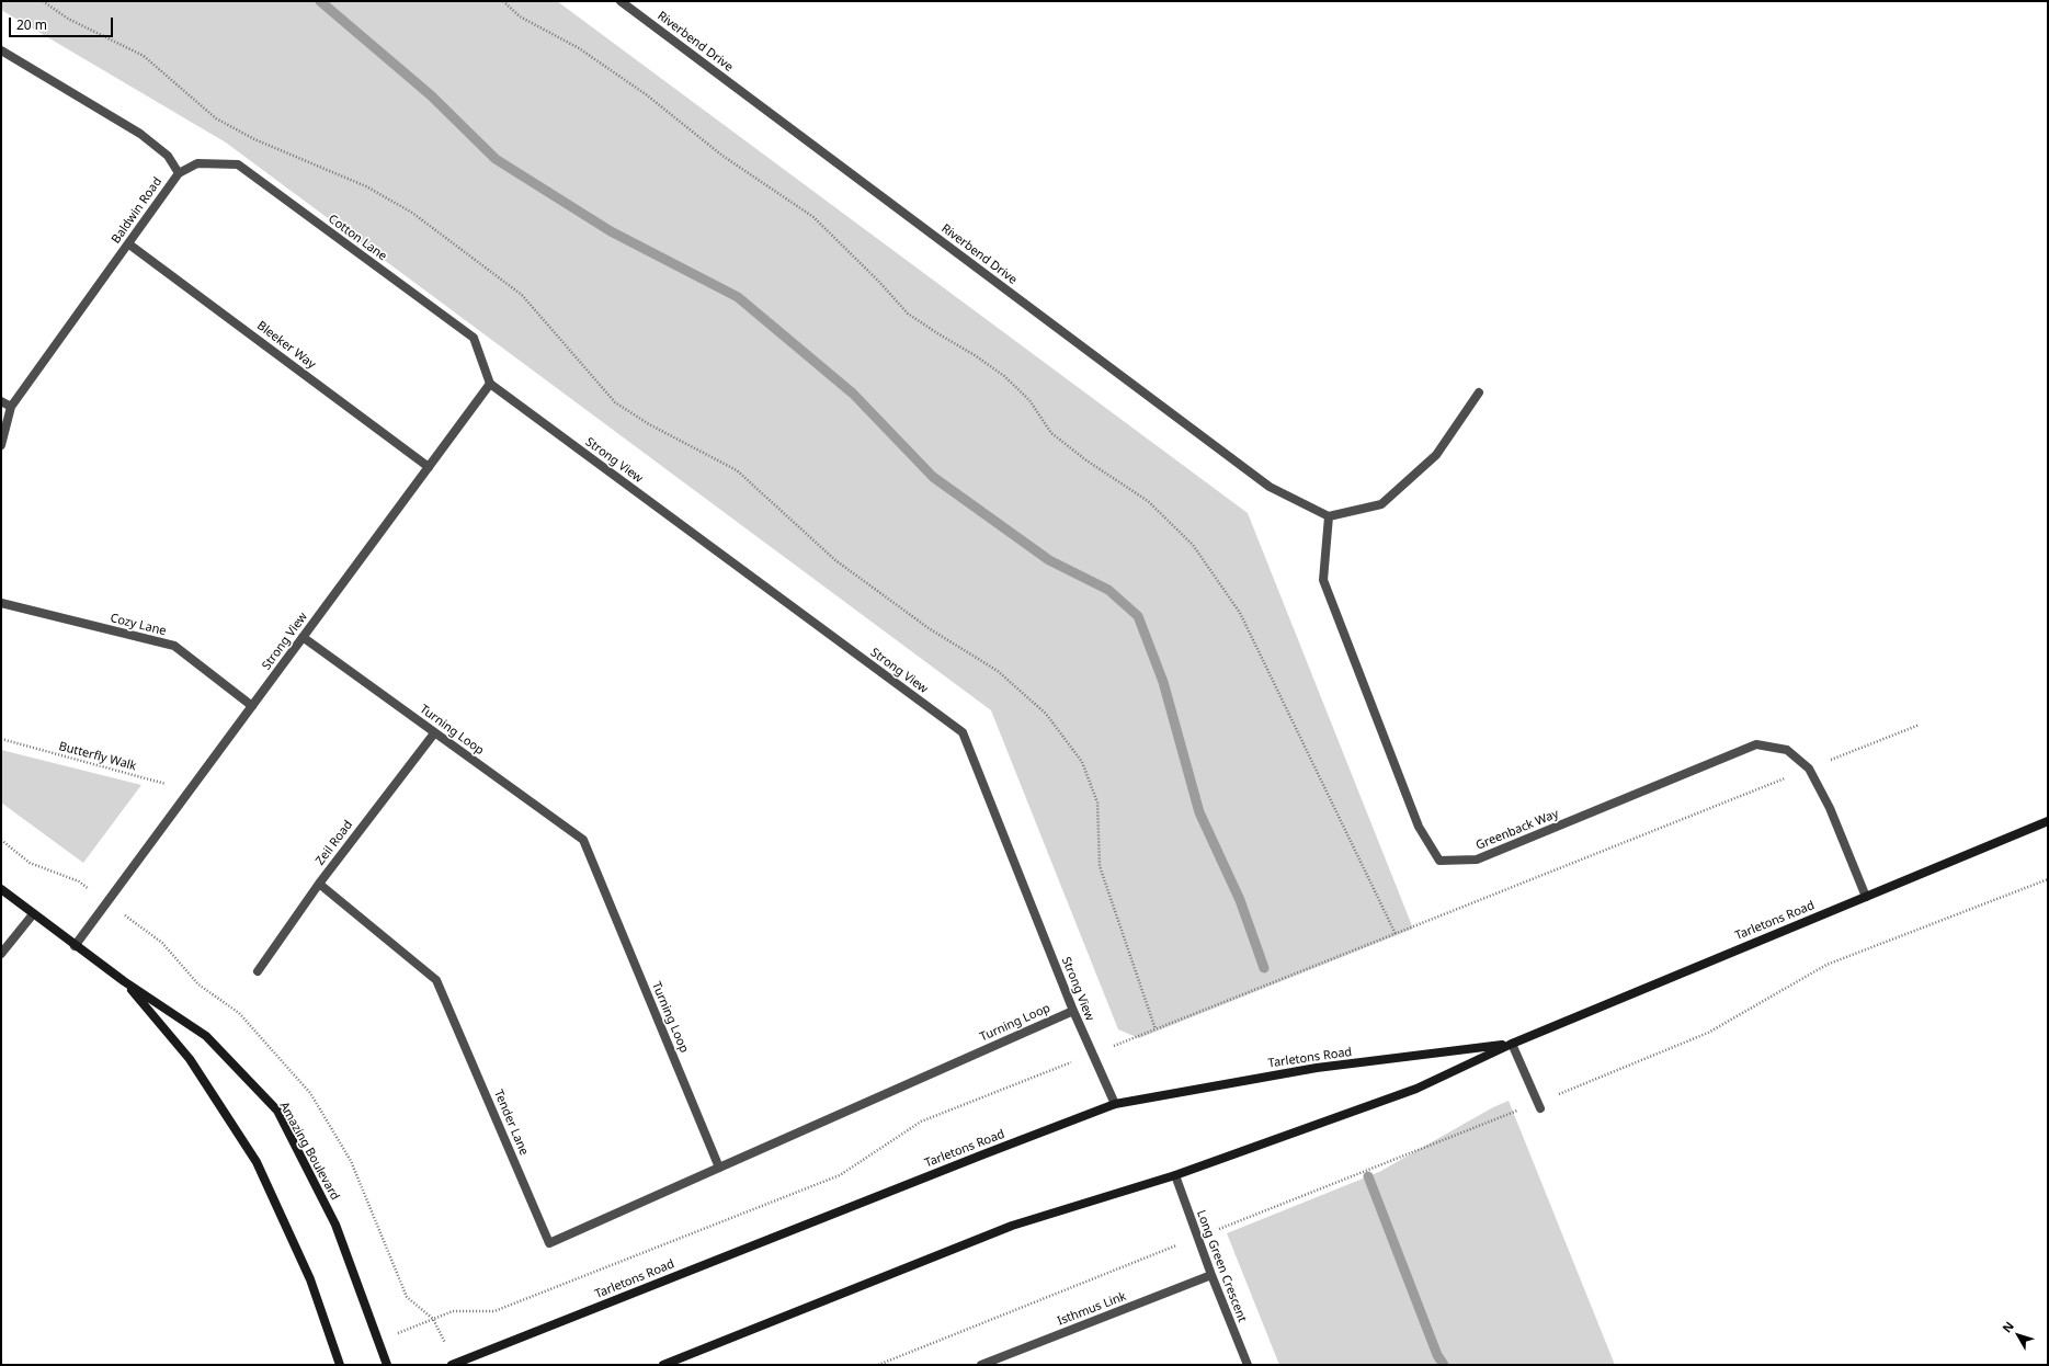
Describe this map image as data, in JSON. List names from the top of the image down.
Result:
{
  "streets": {
    "street": [
      "Riverbend Drive",
      "Baldwin Road",
      "Cotton Lane",
      "Bleeker Way",
      "Strong View",
      "Cozy Lane",
      "Turning Loop",
      "Greenback Way",
      "Zeil Road",
      "Tarletons Road",
      "Tender Lane",
      "Amazing Boulevard",
      "Long Green Crescent",
      "Isthmus Link"
    ],
    "path": ["Butterfly Walk"]
  },
  "crossings": [
    ["Riverbend Drive", "Greenback Way"],
    ["Baldwin Road", "Cotton Lane"],
    ["Baldwin Road", "Bleeker Way"],
    ["Cotton Lane", "Strong View"],
    ["Bleeker Way", "Strong View"],
    ["Strong View", "Cozy Lane"],
    ["Strong View", "Turning Loop"],
    ["Strong View", "Butterfly Walk"],
    ["Strong View", "Tarletons Road"],
    ["Strong View", "Amazing Boulevard"],
    ["Turning Loop", "Zeil Road"],
    ["Turning Loop", "Tender Lane"],
    ["Greenback Way", "Tarletons Road"],
    ["Zeil Road", "Tender Lane"],
    ["Tarletons Road", "Long Green Crescent"],
    ["Long Green Crescent", "Isthmus Link"]
  ],
  "scale_bar": "20 m",
  "north": "top left"
}
